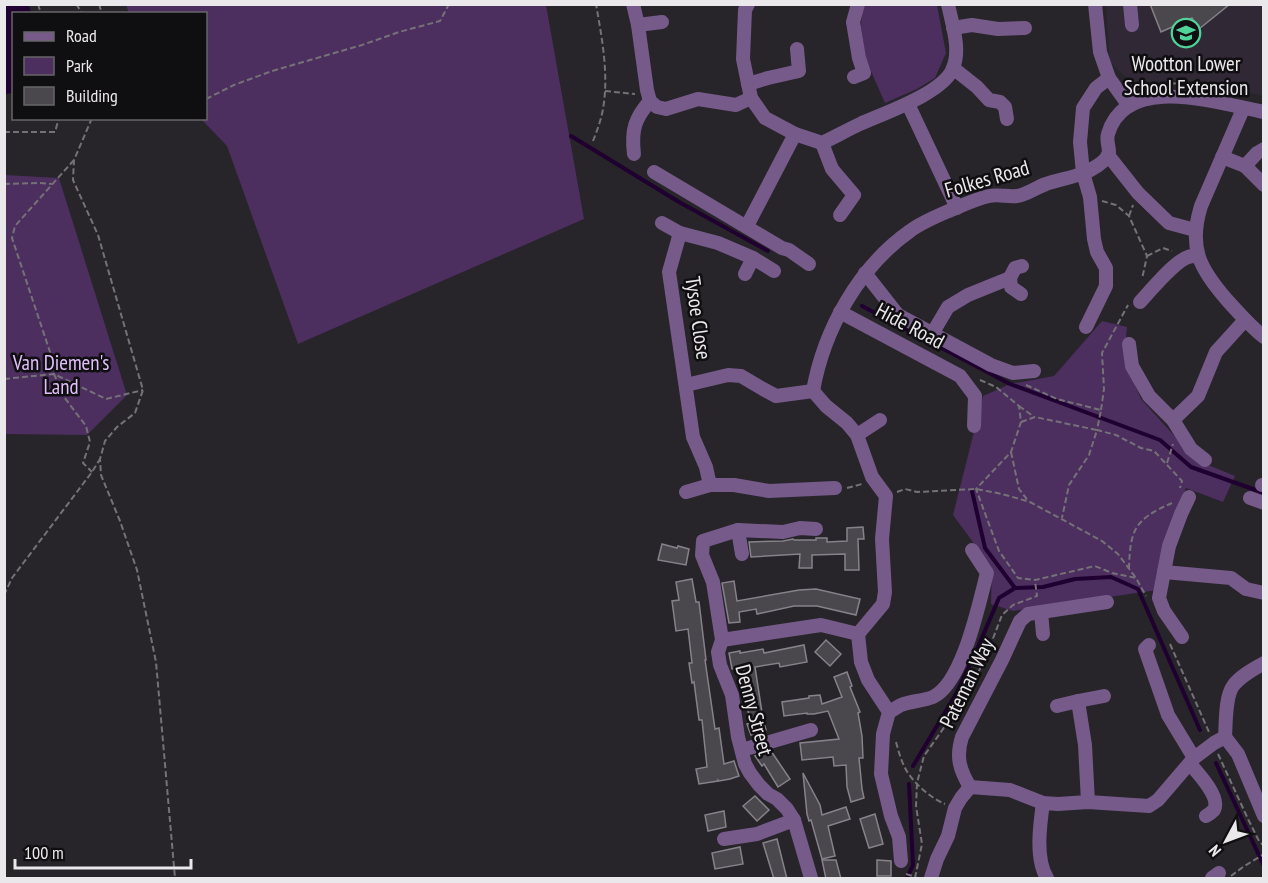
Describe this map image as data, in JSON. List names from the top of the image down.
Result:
{
  "streets": {
    "street": [
      "Folkes Road",
      "Tysoe Close",
      "Hide Road",
      "Pateman Way",
      "Denny Street"
    ]
  },
  "crossings": [
    ["Folkes Road", "Tysoe Close"],
    ["Folkes Road", "Hide Road"]
  ],
  "parks": ["Van Diemen's Land"],
  "places": {
    "school or university": ["Wootton Lower School Extension"]
  },
  "legend": ["Road", "Park", "Building"],
  "scale_bar": "100 m",
  "north": "bottom left"
}
